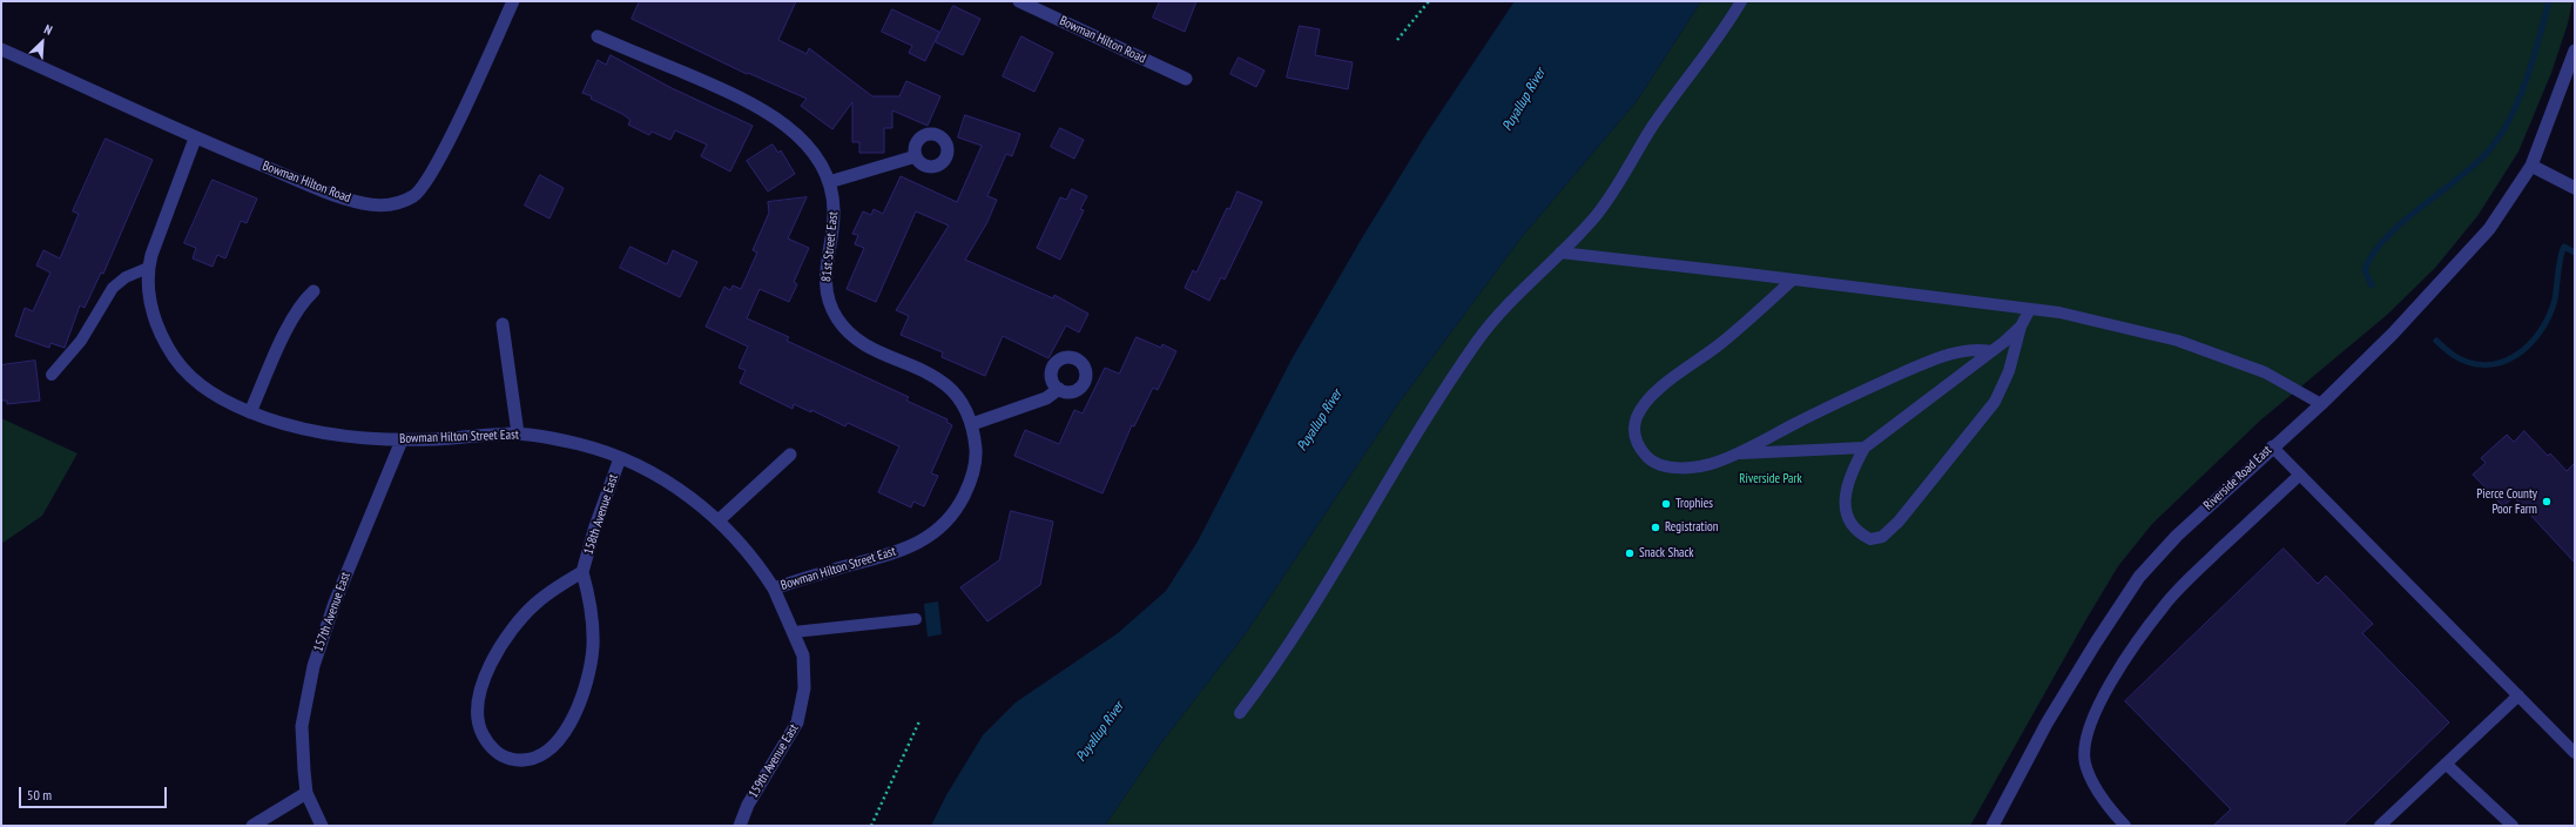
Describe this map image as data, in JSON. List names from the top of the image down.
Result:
{
  "streets": {
    "street": [
      "Bowman Hilton Road",
      "81st Street East",
      "Bowman Hilton Street East",
      "Riverside Road East",
      "158th Avenue East",
      "157th Avenue East",
      "159th Avenue East"
    ]
  },
  "crossings": [
    ["Bowman Hilton Road", "Bowman Hilton Street East"],
    ["81st Street East", "Bowman Hilton Street East"],
    ["Bowman Hilton Street East", "158th Avenue East"],
    ["Bowman Hilton Street East", "157th Avenue East"],
    ["Bowman Hilton Street East", "159th Avenue East"]
  ],
  "water": ["Puyallup River"],
  "parks": ["Riverside Park"],
  "places": [
    "Pierce County Poor Farm",
    "Trophies",
    "Registration",
    "Snack Shack"
  ],
  "scale_bar": "50 m",
  "north": "top right"
}
